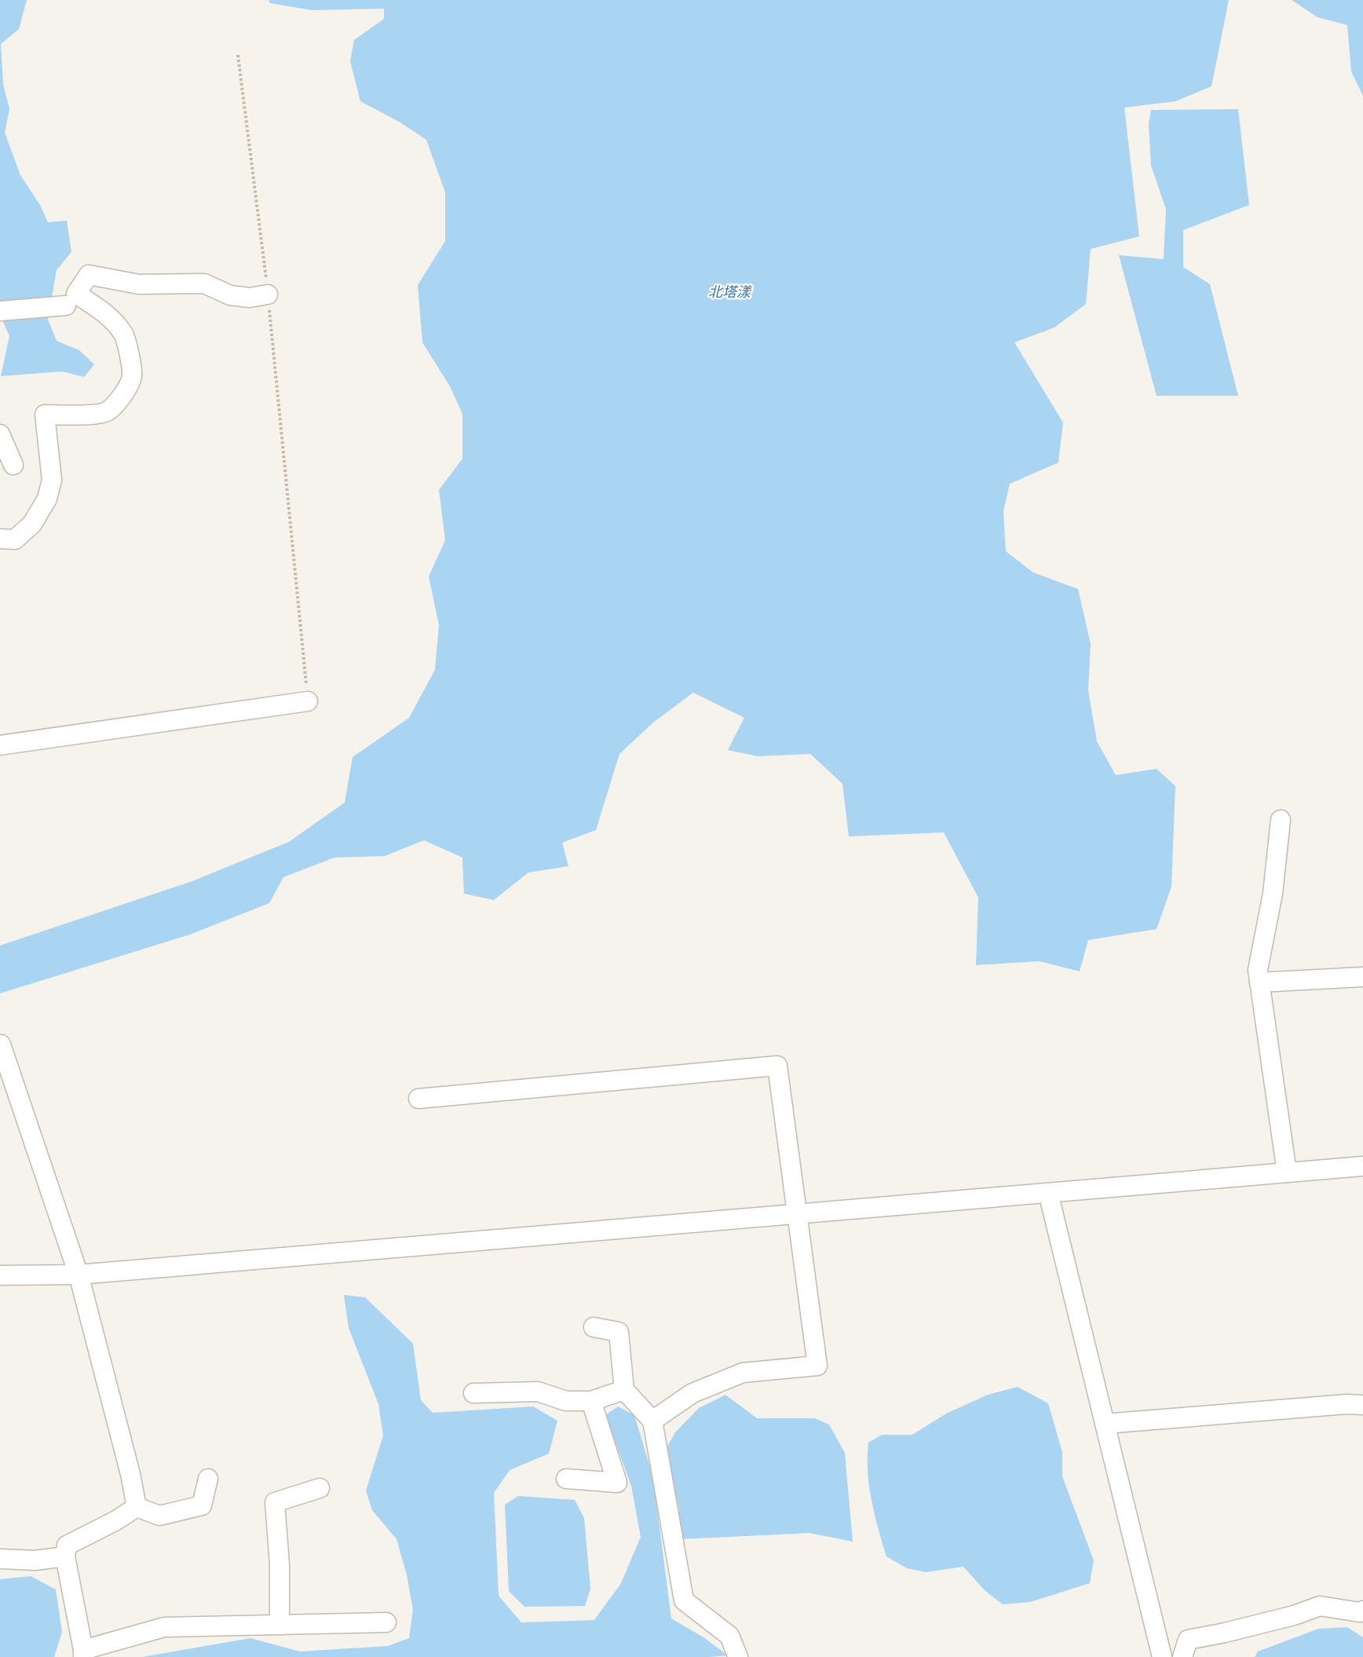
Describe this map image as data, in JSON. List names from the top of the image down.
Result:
{
  "water": ["北塔漾"]
}
